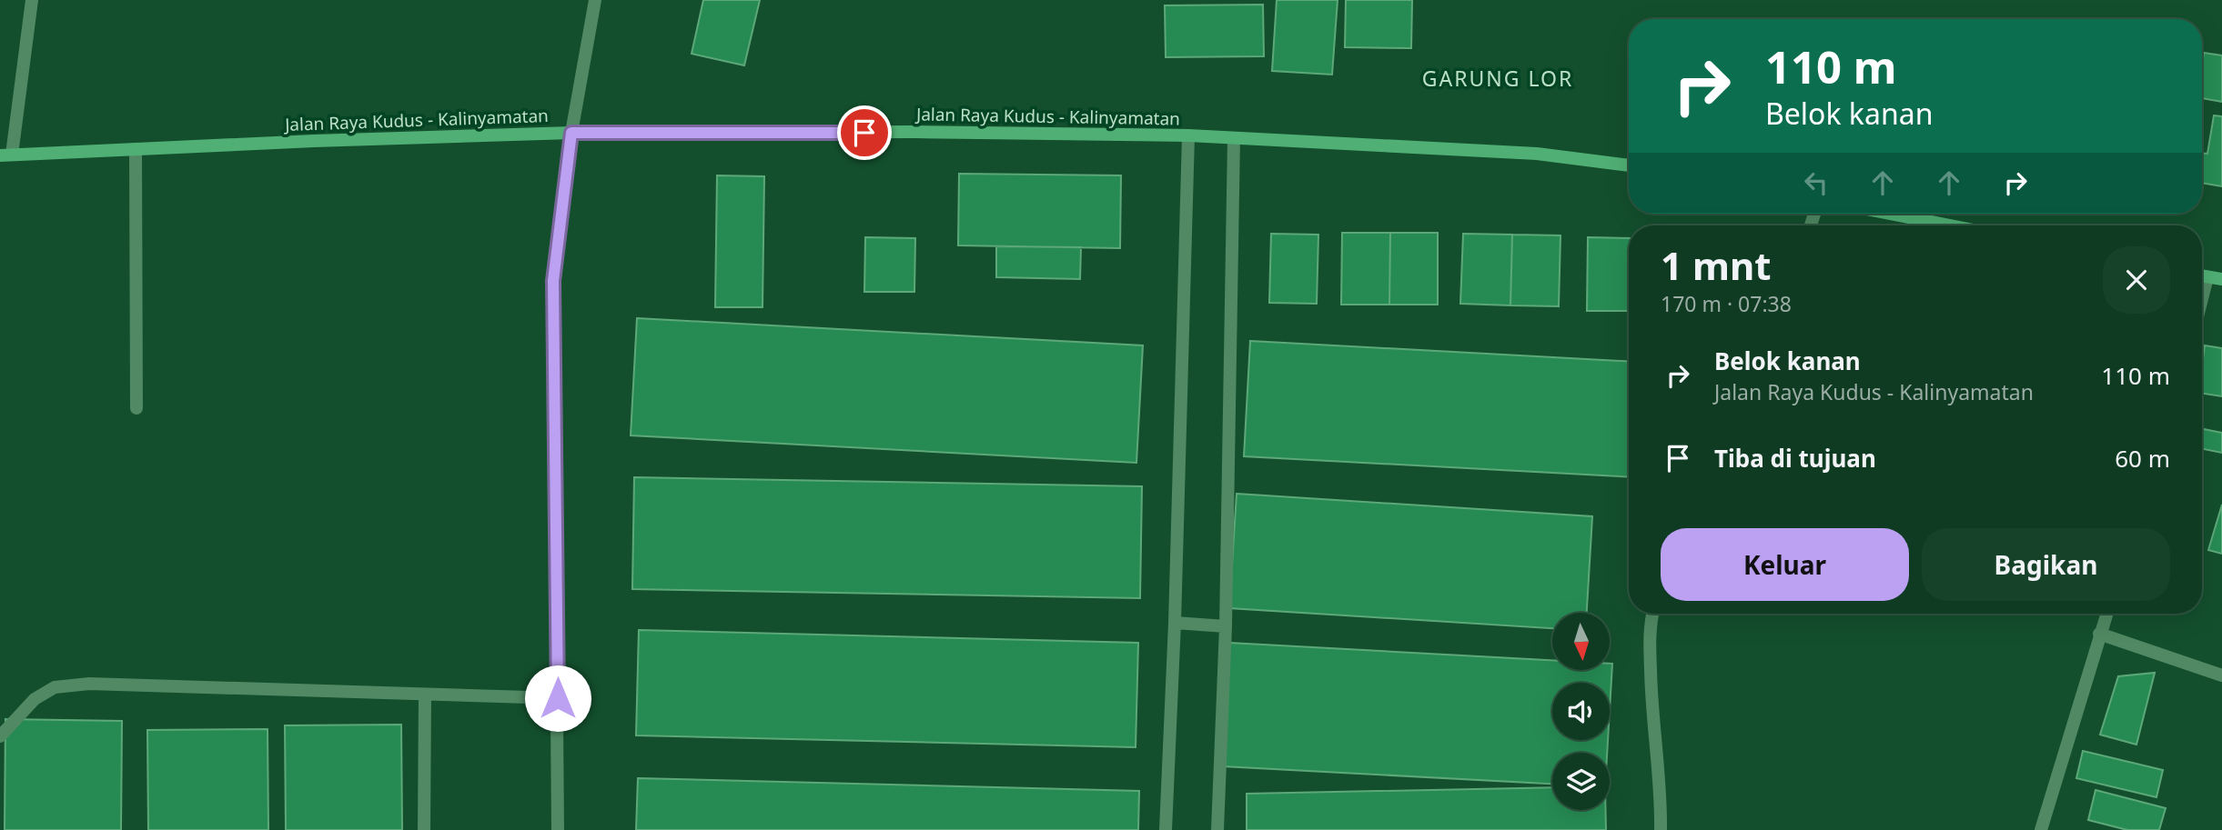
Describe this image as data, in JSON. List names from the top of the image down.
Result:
{
  "streets": {
    "main road": ["Jalan Raya Kudus - Kalinyamatan"]
  },
  "districts": ["GARUNG LOR"],
  "north": "bottom",
  "page": {
    "turn": ["110 m", "Belok kanan"],
    "heading": ["1 mnt", "170 m · 07:38"],
    "list": [
      {
        "name": "Belok kanan",
        "note": "Jalan Raya Kudus - Kalinyamatan",
        "value": "110 m"
      },
      {
        "name": "Tiba di tujuan",
        "value": "60 m"
      }
    ],
    "buttons": ["Keluar", "Bagikan"]
  }
}
